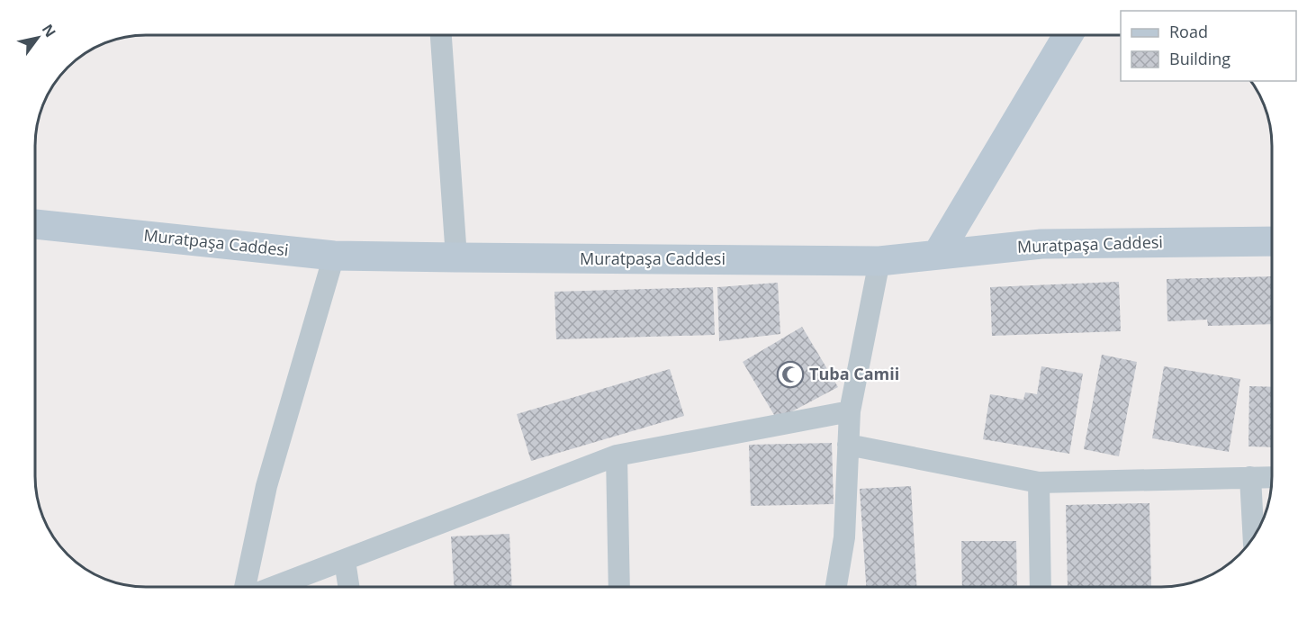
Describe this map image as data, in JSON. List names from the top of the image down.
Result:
{
  "streets": {
    "street": ["Muratpaşa Caddesi"]
  },
  "places": {
    "mosque": ["Tuba Camii"]
  },
  "legend": ["Road", "Building"],
  "north": "top right"
}
